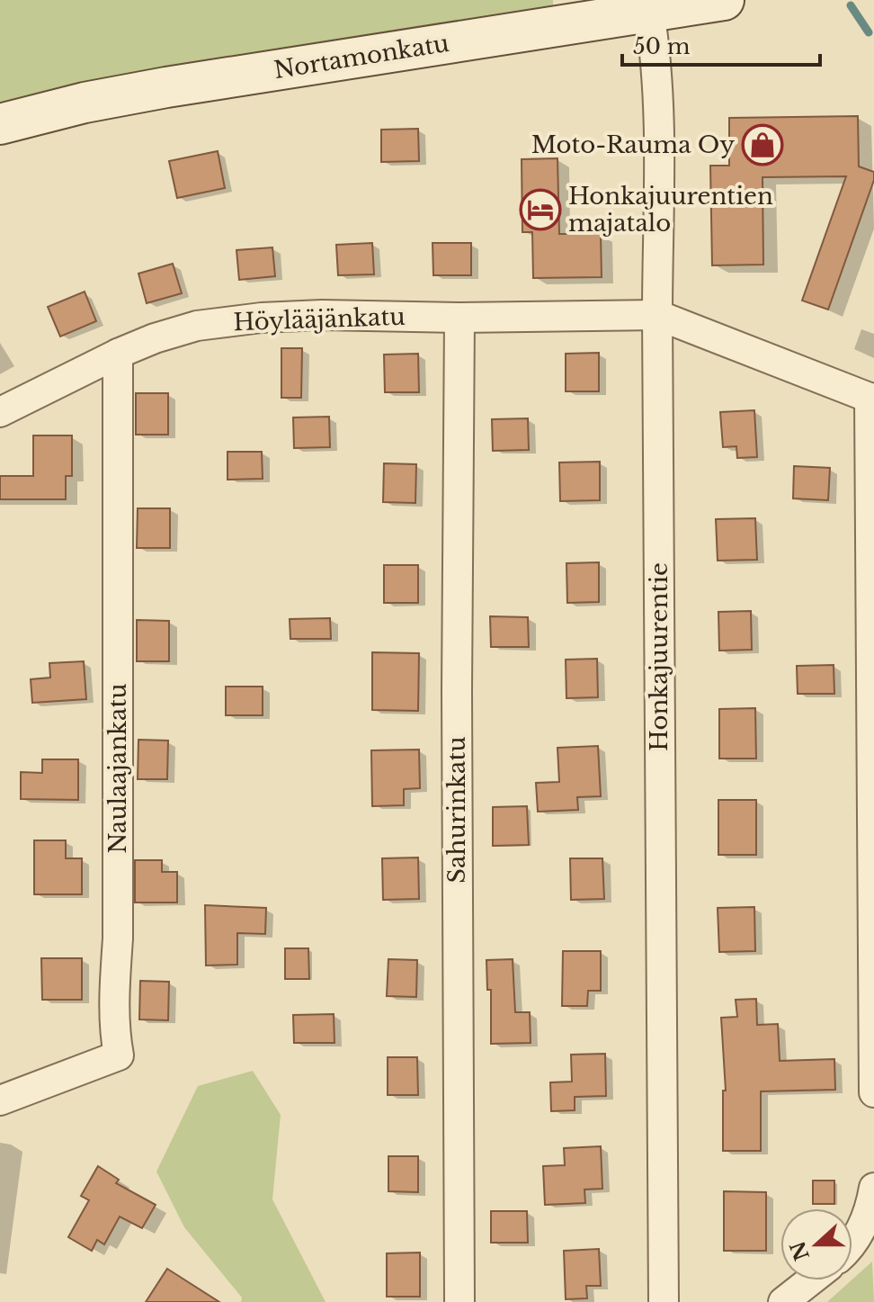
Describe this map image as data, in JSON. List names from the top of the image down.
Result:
{
  "streets": {
    "main road": ["Nortamonkatu"],
    "street": [
      "Höylääjänkatu",
      "Honkajuurentie",
      "Naulaajankatu",
      "Sahurinkatu"
    ]
  },
  "crossings": [
    ["Nortamonkatu", "Honkajuurentie"],
    ["Höylääjänkatu", "Honkajuurentie"],
    ["Höylääjänkatu", "Naulaajankatu"],
    ["Höylääjänkatu", "Sahurinkatu"]
  ],
  "places": {
    "shop": ["Moto-Rauma Oy"],
    "hotel": ["Honkajuurentien majatalo"]
  },
  "scale_bar": "50 m",
  "north": "left"
}
